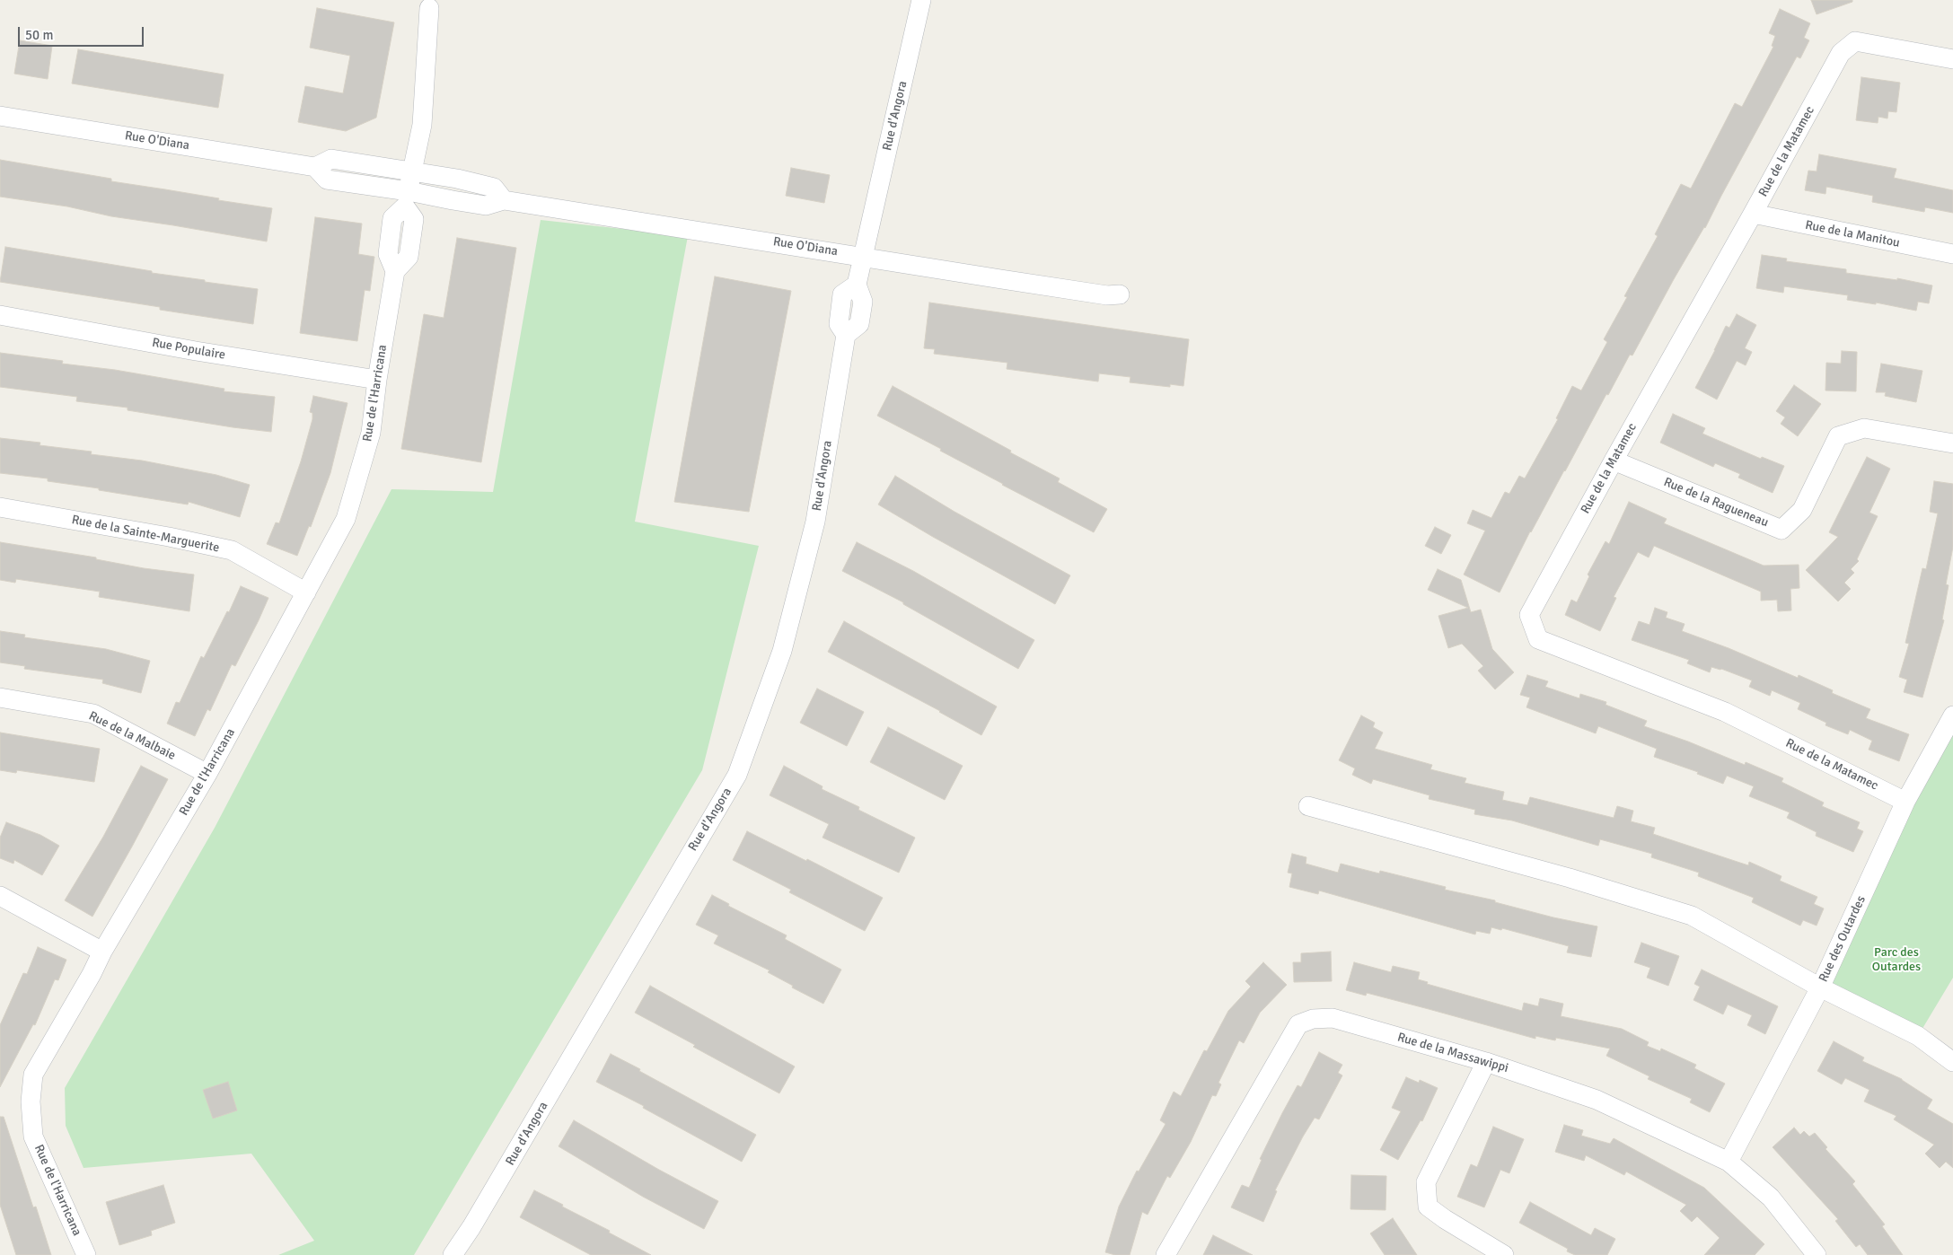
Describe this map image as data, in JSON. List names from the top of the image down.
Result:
{
  "streets": {
    "street": [
      "Rue d'Angora",
      "Rue O'Diana",
      "Rue de la Matamec",
      "Rue de la Manitou",
      "Rue Populaire",
      "Rue de l'Harricana",
      "Rue de la Ragueneau",
      "Rue de la Sainte-Marguerite",
      "Rue de la Malbaie",
      "Rue des Outardes",
      "Rue de la Massawippi"
    ]
  },
  "crossings": [
    ["Rue d'Angora", "Rue O'Diana"],
    ["Rue O'Diana", "Rue de l'Harricana"],
    ["Rue de la Matamec", "Rue de la Manitou"],
    ["Rue de la Matamec", "Rue de la Ragueneau"],
    ["Rue de la Matamec", "Rue des Outardes"],
    ["Rue Populaire", "Rue de l'Harricana"],
    ["Rue de l'Harricana", "Rue de la Sainte-Marguerite"],
    ["Rue de l'Harricana", "Rue de la Malbaie"],
    ["Rue des Outardes", "Rue de la Massawippi"]
  ],
  "parks": ["Parc des Outardes"],
  "scale_bar": "50 m"
}
